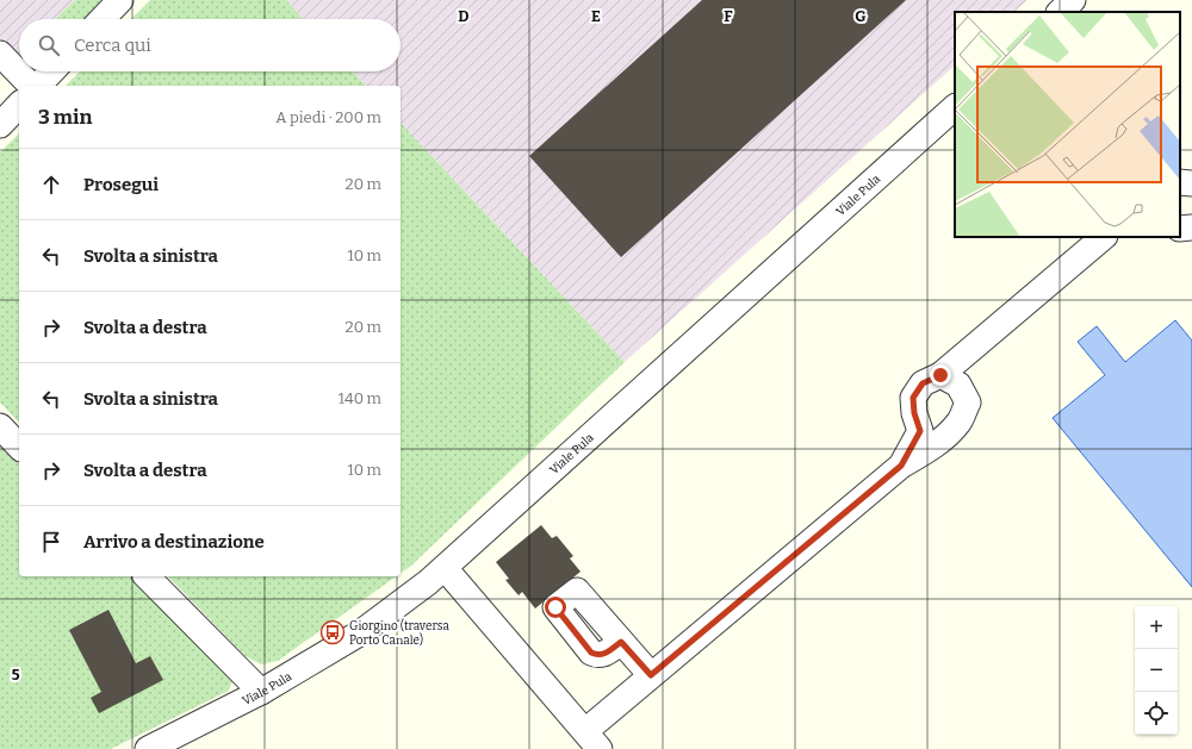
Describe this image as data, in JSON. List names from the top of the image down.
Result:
{
  "streets": {
    "street": ["Viale Pula"]
  },
  "places": {
    "bus stop": ["Giorgino (traversa Porto Canale)"]
  },
  "page": {
    "search": "Cerca qui",
    "heading": ["3 min", "A piedi · 200 m"],
    "list": [
      ["Prosegui", "20 m"],
      ["Svolta a sinistra", "10 m"],
      ["Svolta a destra", "20 m"],
      ["Svolta a sinistra", "140 m"],
      ["Svolta a destra", "10 m"],
      "Arrivo a destinazione"
    ],
    "map_buttons": ["+", "−"]
  },
  "grid": {
    "columns": [
      "D",
      "E",
      "F",
      "G"
    ],
    "rows": ["5"]
  }
}
